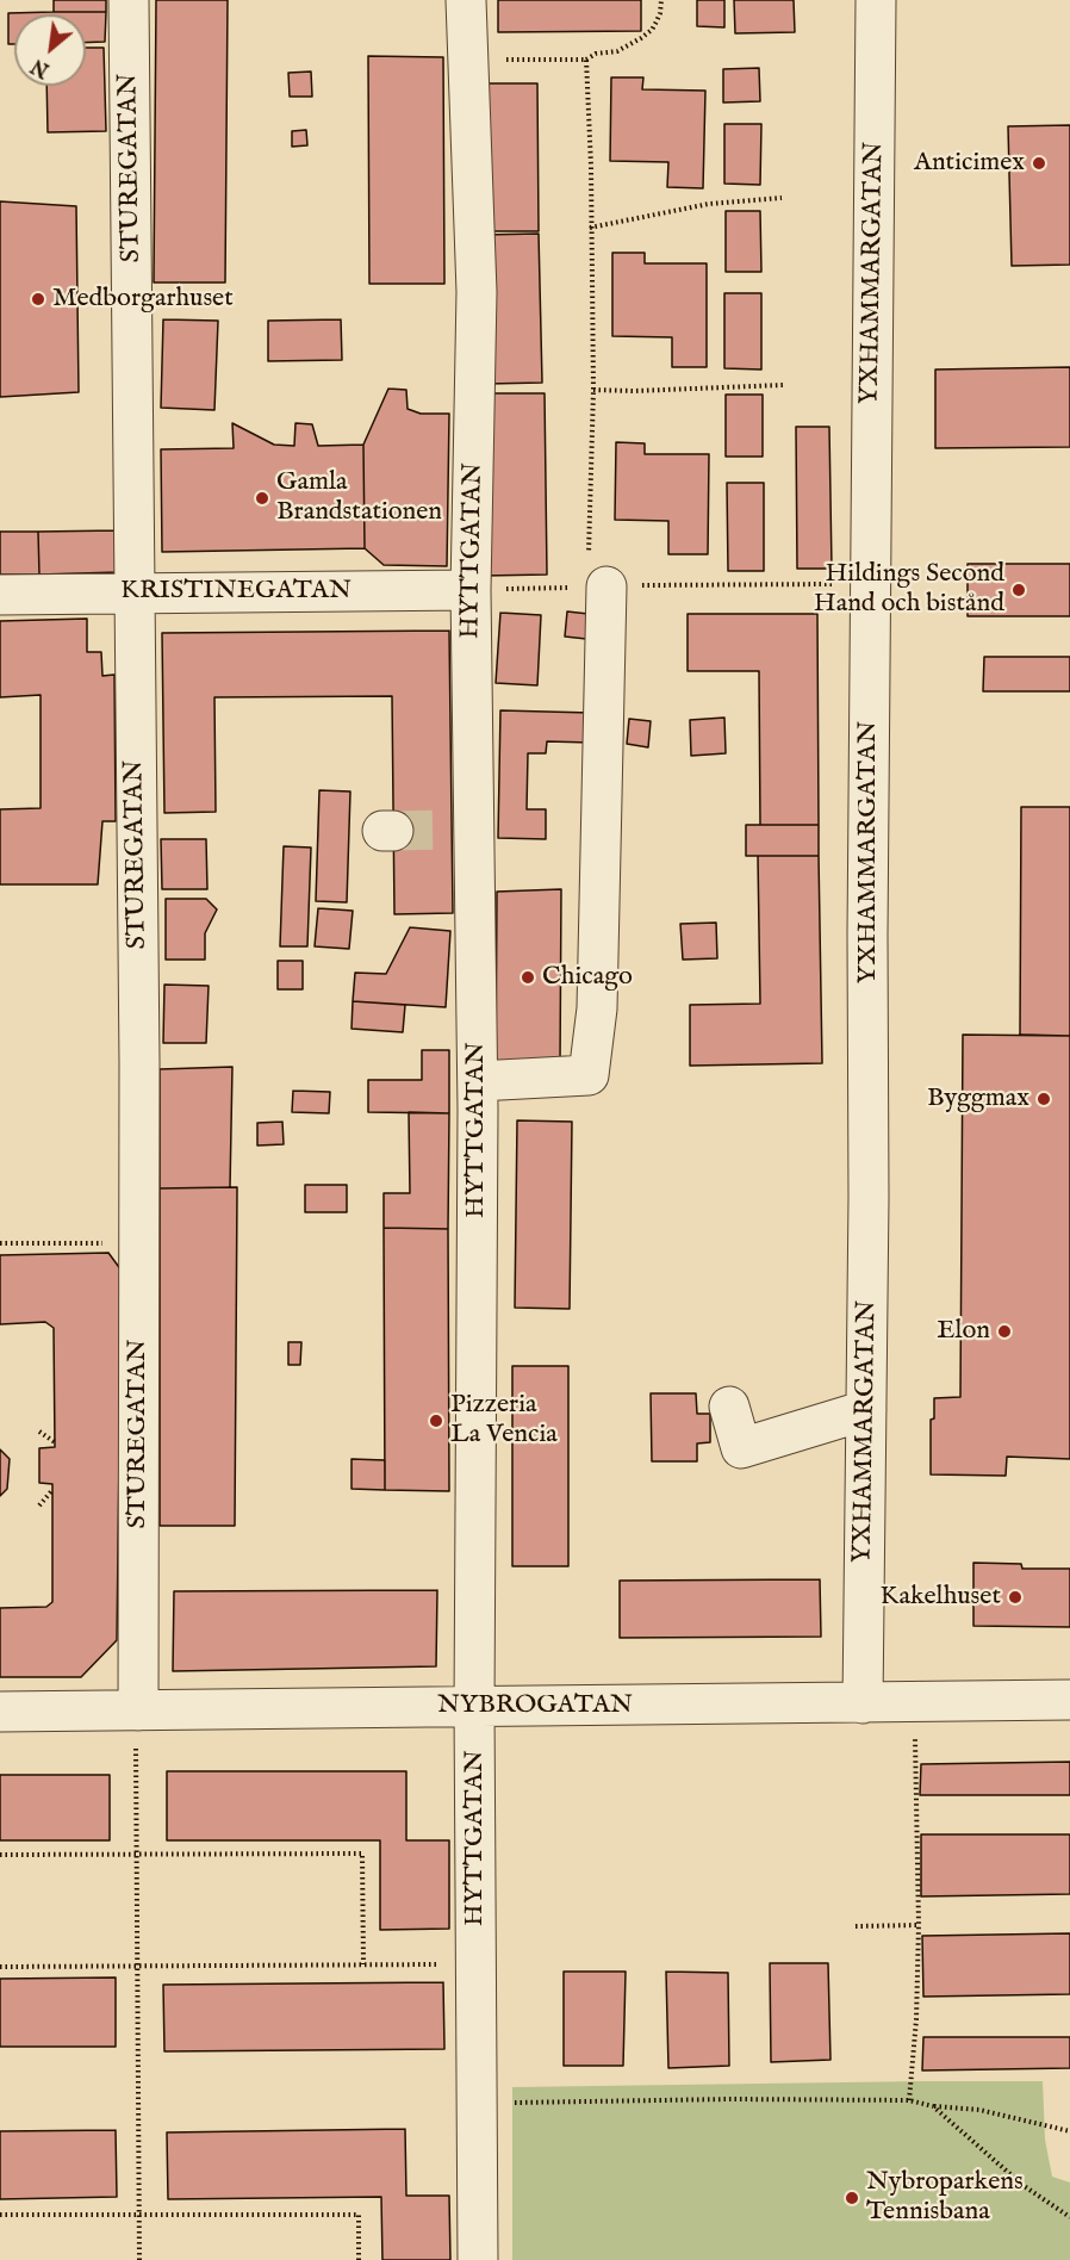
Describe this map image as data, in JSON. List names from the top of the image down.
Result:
{
  "streets": {
    "street": [
      "STUREGATAN",
      "YXHAMMARGATAN",
      "HYTTGATAN",
      "KRISTINEGATAN",
      "NYBROGATAN"
    ]
  },
  "crossings": [
    ["STUREGATAN", "KRISTINEGATAN"],
    ["STUREGATAN", "NYBROGATAN"],
    ["YXHAMMARGATAN", "NYBROGATAN"],
    ["HYTTGATAN", "KRISTINEGATAN"],
    ["HYTTGATAN", "NYBROGATAN"]
  ],
  "places": [
    "Anticimex",
    "Medborgarhuset",
    "Gamla Brandstationen",
    "Hildings Second Hand och bistånd",
    "Chicago",
    "Byggmax",
    "Elon",
    "Pizzeria La Vencia",
    "Kakelhuset",
    "Nybroparkens Tennisbana"
  ],
  "north": "bottom left"
}
